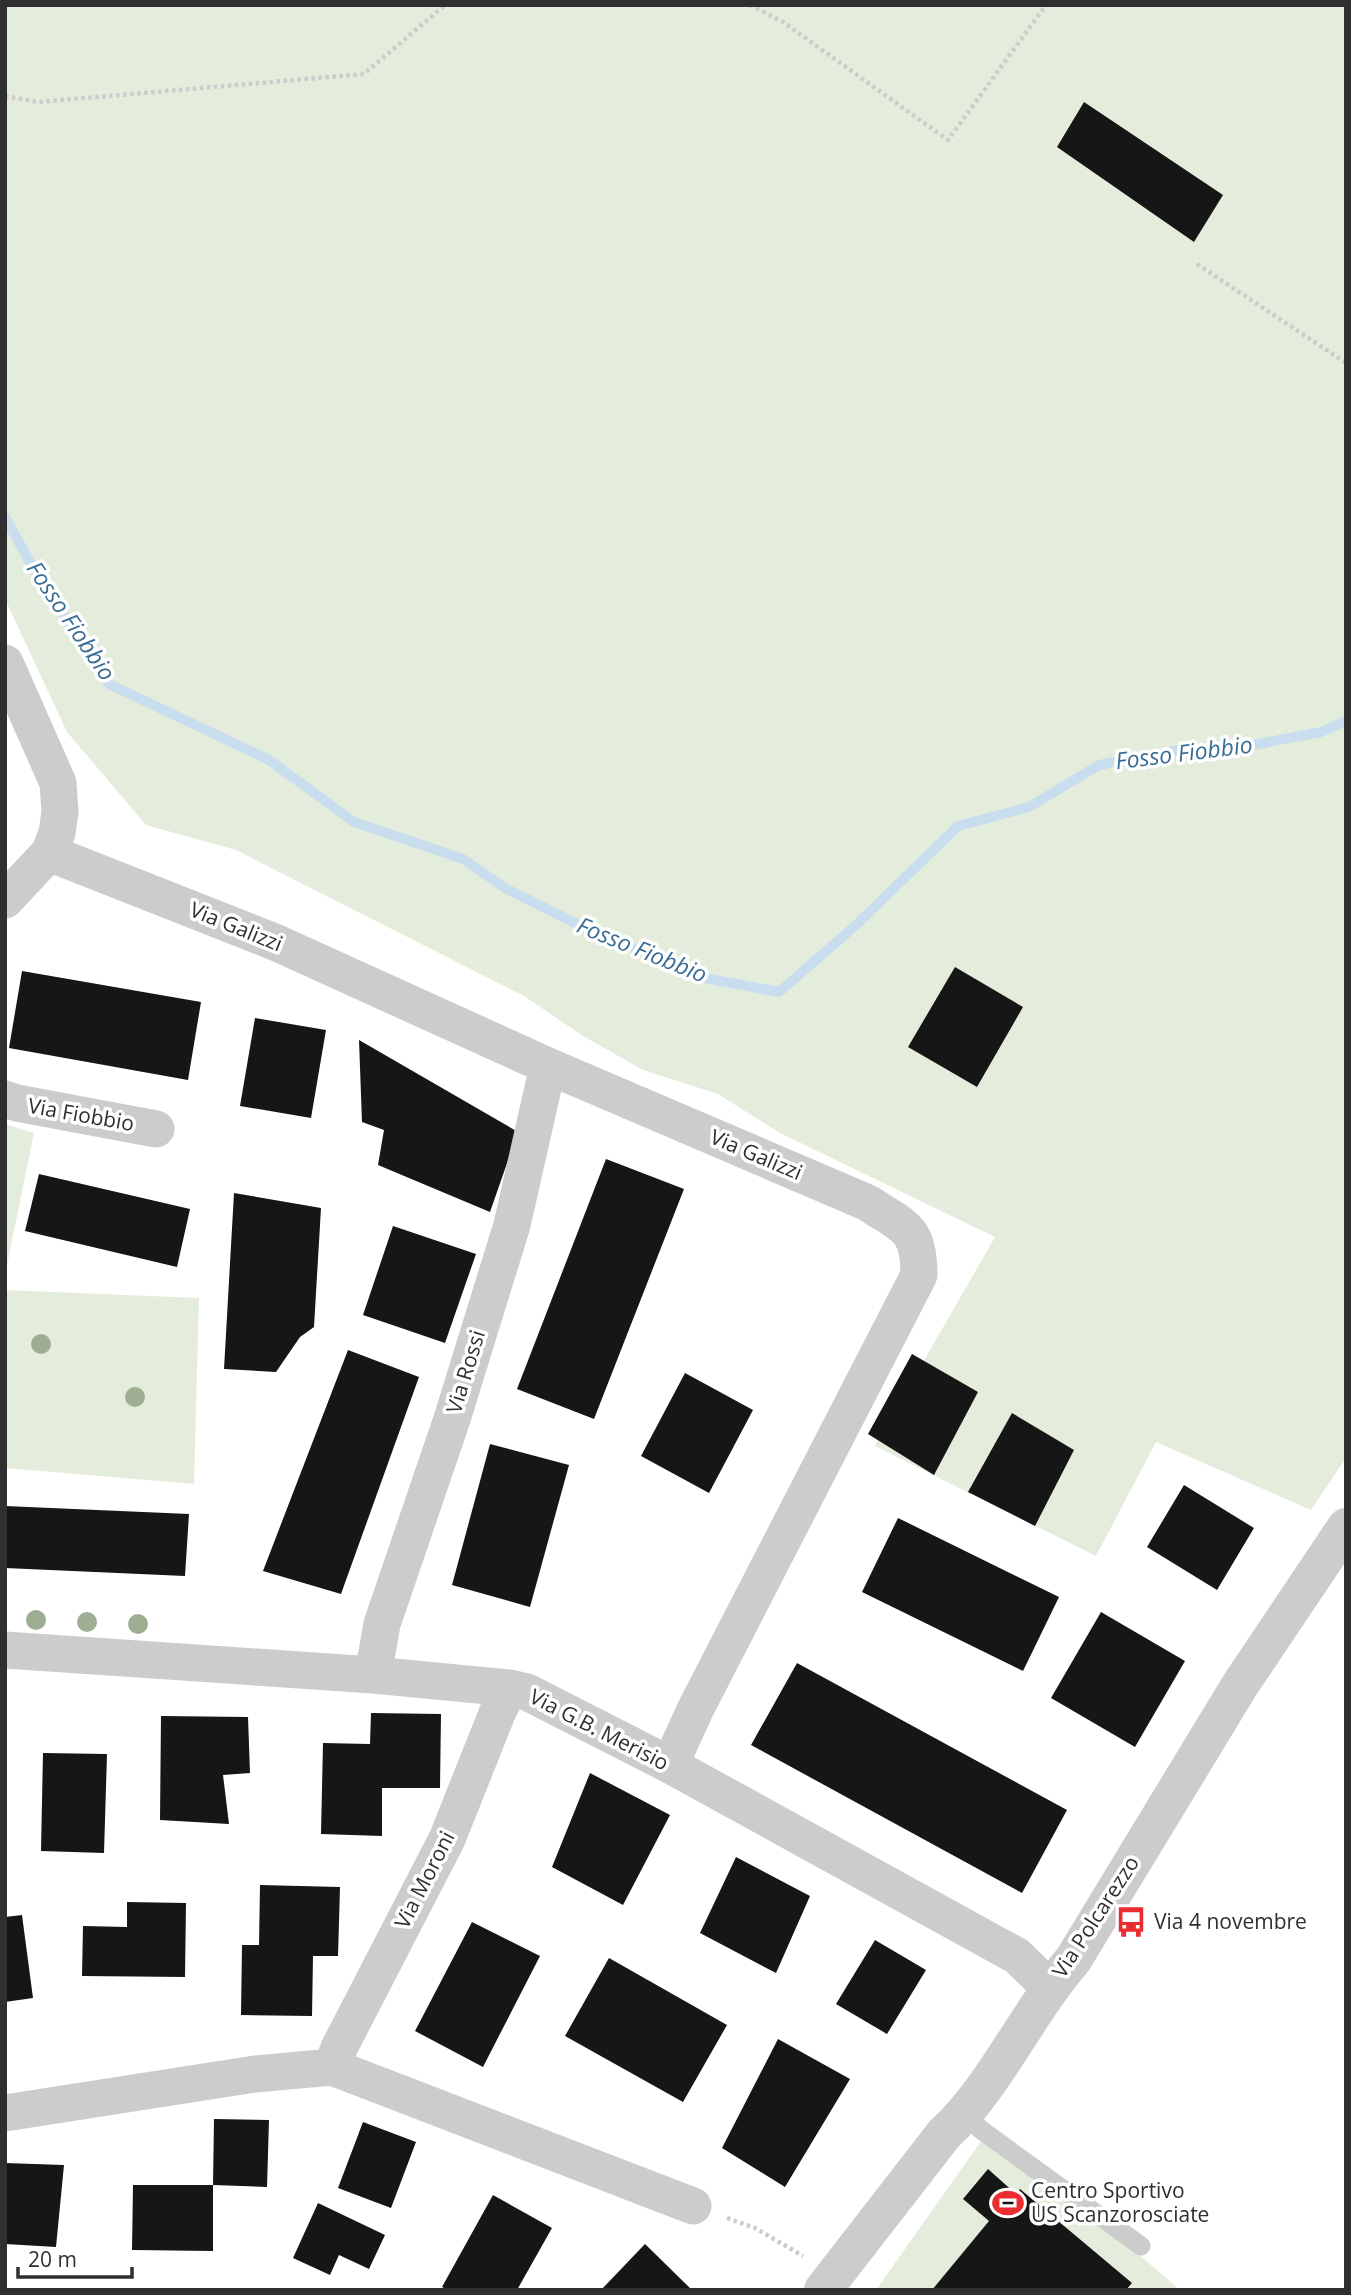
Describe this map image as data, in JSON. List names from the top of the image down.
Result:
{
  "streets": {
    "street": [
      "Via Galizzi",
      "Via Fiobbio",
      "Via Rossi",
      "Via G.B. Merisio",
      "Via Moroni",
      "Via Polcarezzo"
    ]
  },
  "crossings": [
    ["Via Galizzi", "Via Rossi"],
    ["Via Galizzi", "Via G.B. Merisio"],
    ["Via Rossi", "Via G.B. Merisio"],
    ["Via G.B. Merisio", "Via Moroni"],
    ["Via G.B. Merisio", "Via Polcarezzo"]
  ],
  "water": ["Fosso Fiobbio"],
  "places": {
    "bus stop": ["Via 4 novembre"],
    "sports": ["Centro Sportivo US Scanzorosciate"]
  },
  "scale_bar": "20 m"
}
